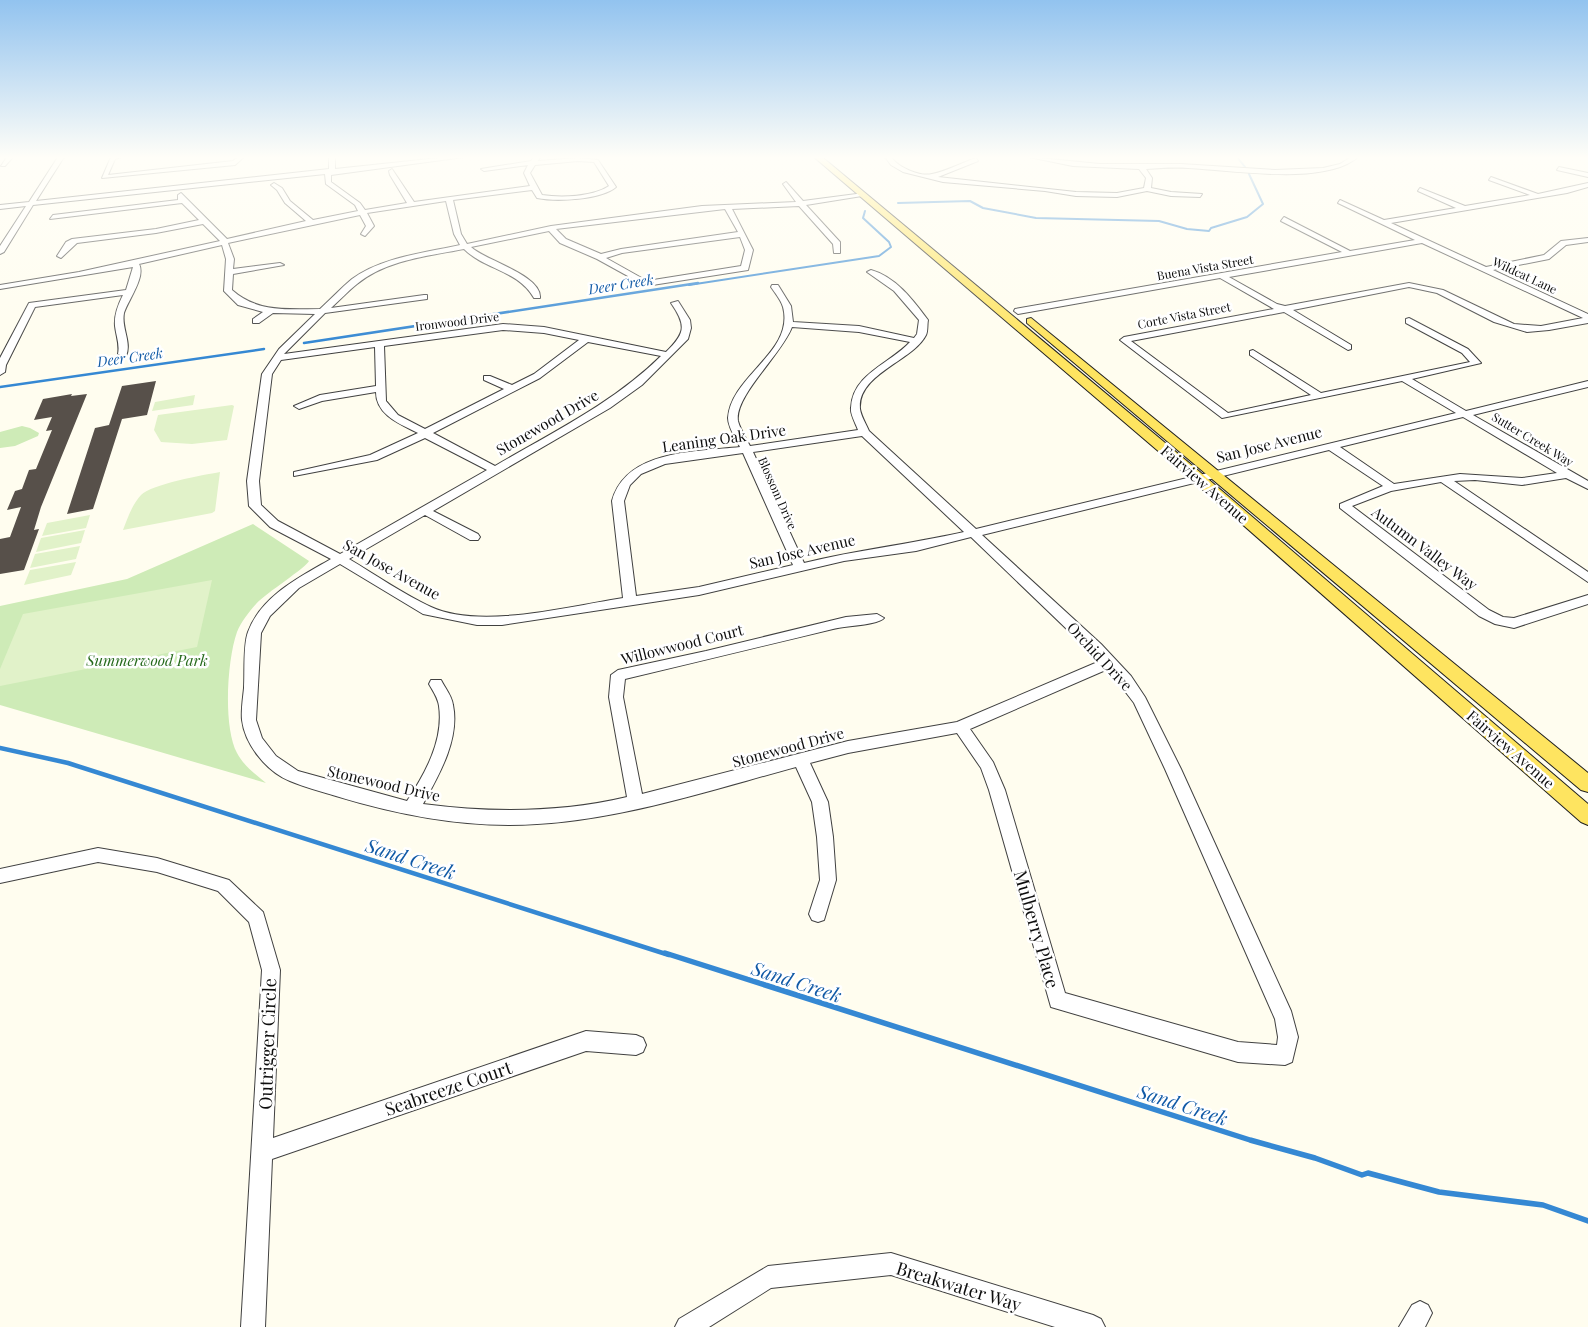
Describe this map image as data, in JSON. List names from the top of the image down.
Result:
{
  "streets": {
    "main road": ["Fairview Avenue"],
    "street": [
      "Buena Vista Street",
      "Wildcat Lane",
      "Corte Vista Street",
      "Ironwood Drive",
      "Stonewood Drive",
      "Leaning Oak Drive",
      "Sutter Creek Way",
      "San Jose Avenue",
      "Blossom Drive",
      "Autumn Valley Way",
      "Willowwood Court",
      "Orchid Drive",
      "Mulberry Place",
      "Outrigger Circle",
      "Seabreeze Court",
      "Breakwater Way"
    ]
  },
  "crossings": [
    ["Buena Vista Street", "Wildcat Lane"],
    ["Buena Vista Street", "Fairview Avenue"],
    ["Wildcat Lane", "Corte Vista Street"],
    ["Corte Vista Street", "Sutter Creek Way"],
    ["Ironwood Drive", "Stonewood Drive"],
    ["Ironwood Drive", "San Jose Avenue"],
    ["Stonewood Drive", "San Jose Avenue"],
    ["Stonewood Drive", "Willowwood Court"],
    ["Stonewood Drive", "Orchid Drive"],
    ["Stonewood Drive", "Mulberry Place"],
    ["Leaning Oak Drive", "San Jose Avenue"],
    ["Leaning Oak Drive", "Blossom Drive"],
    ["Leaning Oak Drive", "Orchid Drive"],
    ["Sutter Creek Way", "San Jose Avenue"],
    ["Sutter Creek Way", "Autumn Valley Way"],
    ["San Jose Avenue", "Fairview Avenue"],
    ["San Jose Avenue", "Blossom Drive"],
    ["San Jose Avenue", "Orchid Drive"],
    ["Orchid Drive", "Mulberry Place"],
    ["Outrigger Circle", "Seabreeze Court"]
  ],
  "water": ["Deer Creek", "Sand Creek"],
  "parks": ["Summerwood Park"]
}
